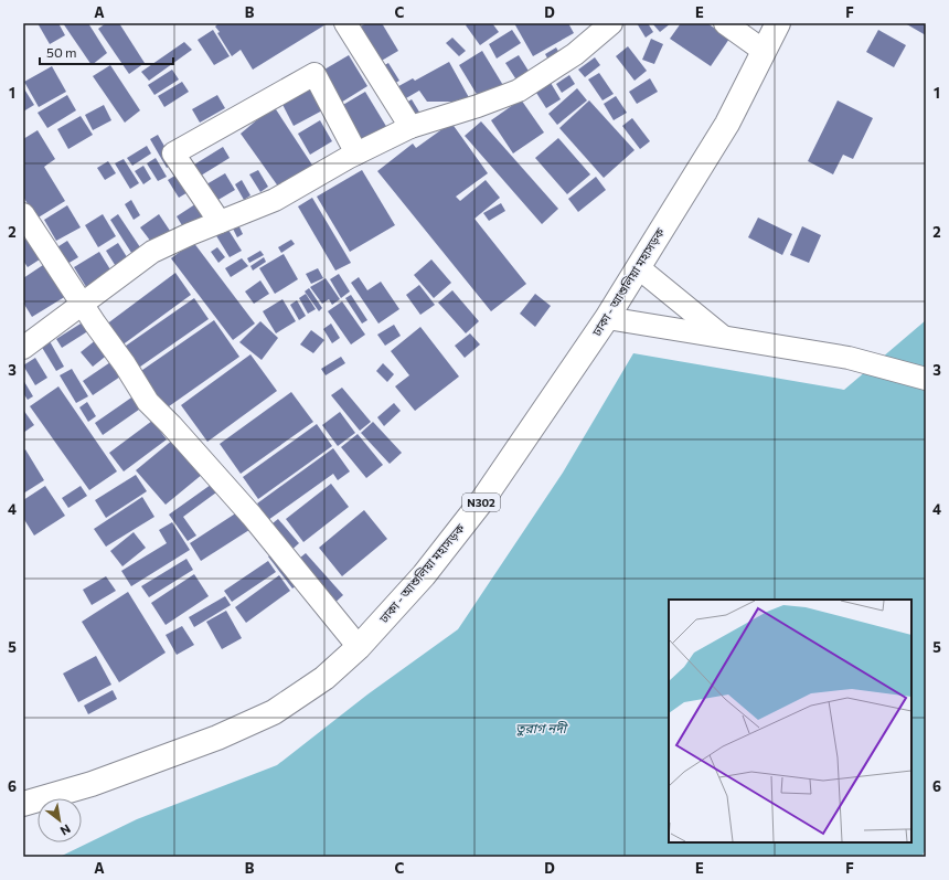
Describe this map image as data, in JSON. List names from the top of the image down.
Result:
{
  "streets": {
    "highway": ["ঢাকা - আশুলিয়া মহাসড়ক", "N302"]
  },
  "water": ["তুরাগ নদী"],
  "scale_bar": "50 m",
  "north": "bottom right",
  "grid": {
    "columns": [
      "A",
      "B",
      "C",
      "D",
      "E",
      "F"
    ],
    "rows": [
      "1",
      "2",
      "3",
      "4",
      "5",
      "6"
    ]
  }
}
